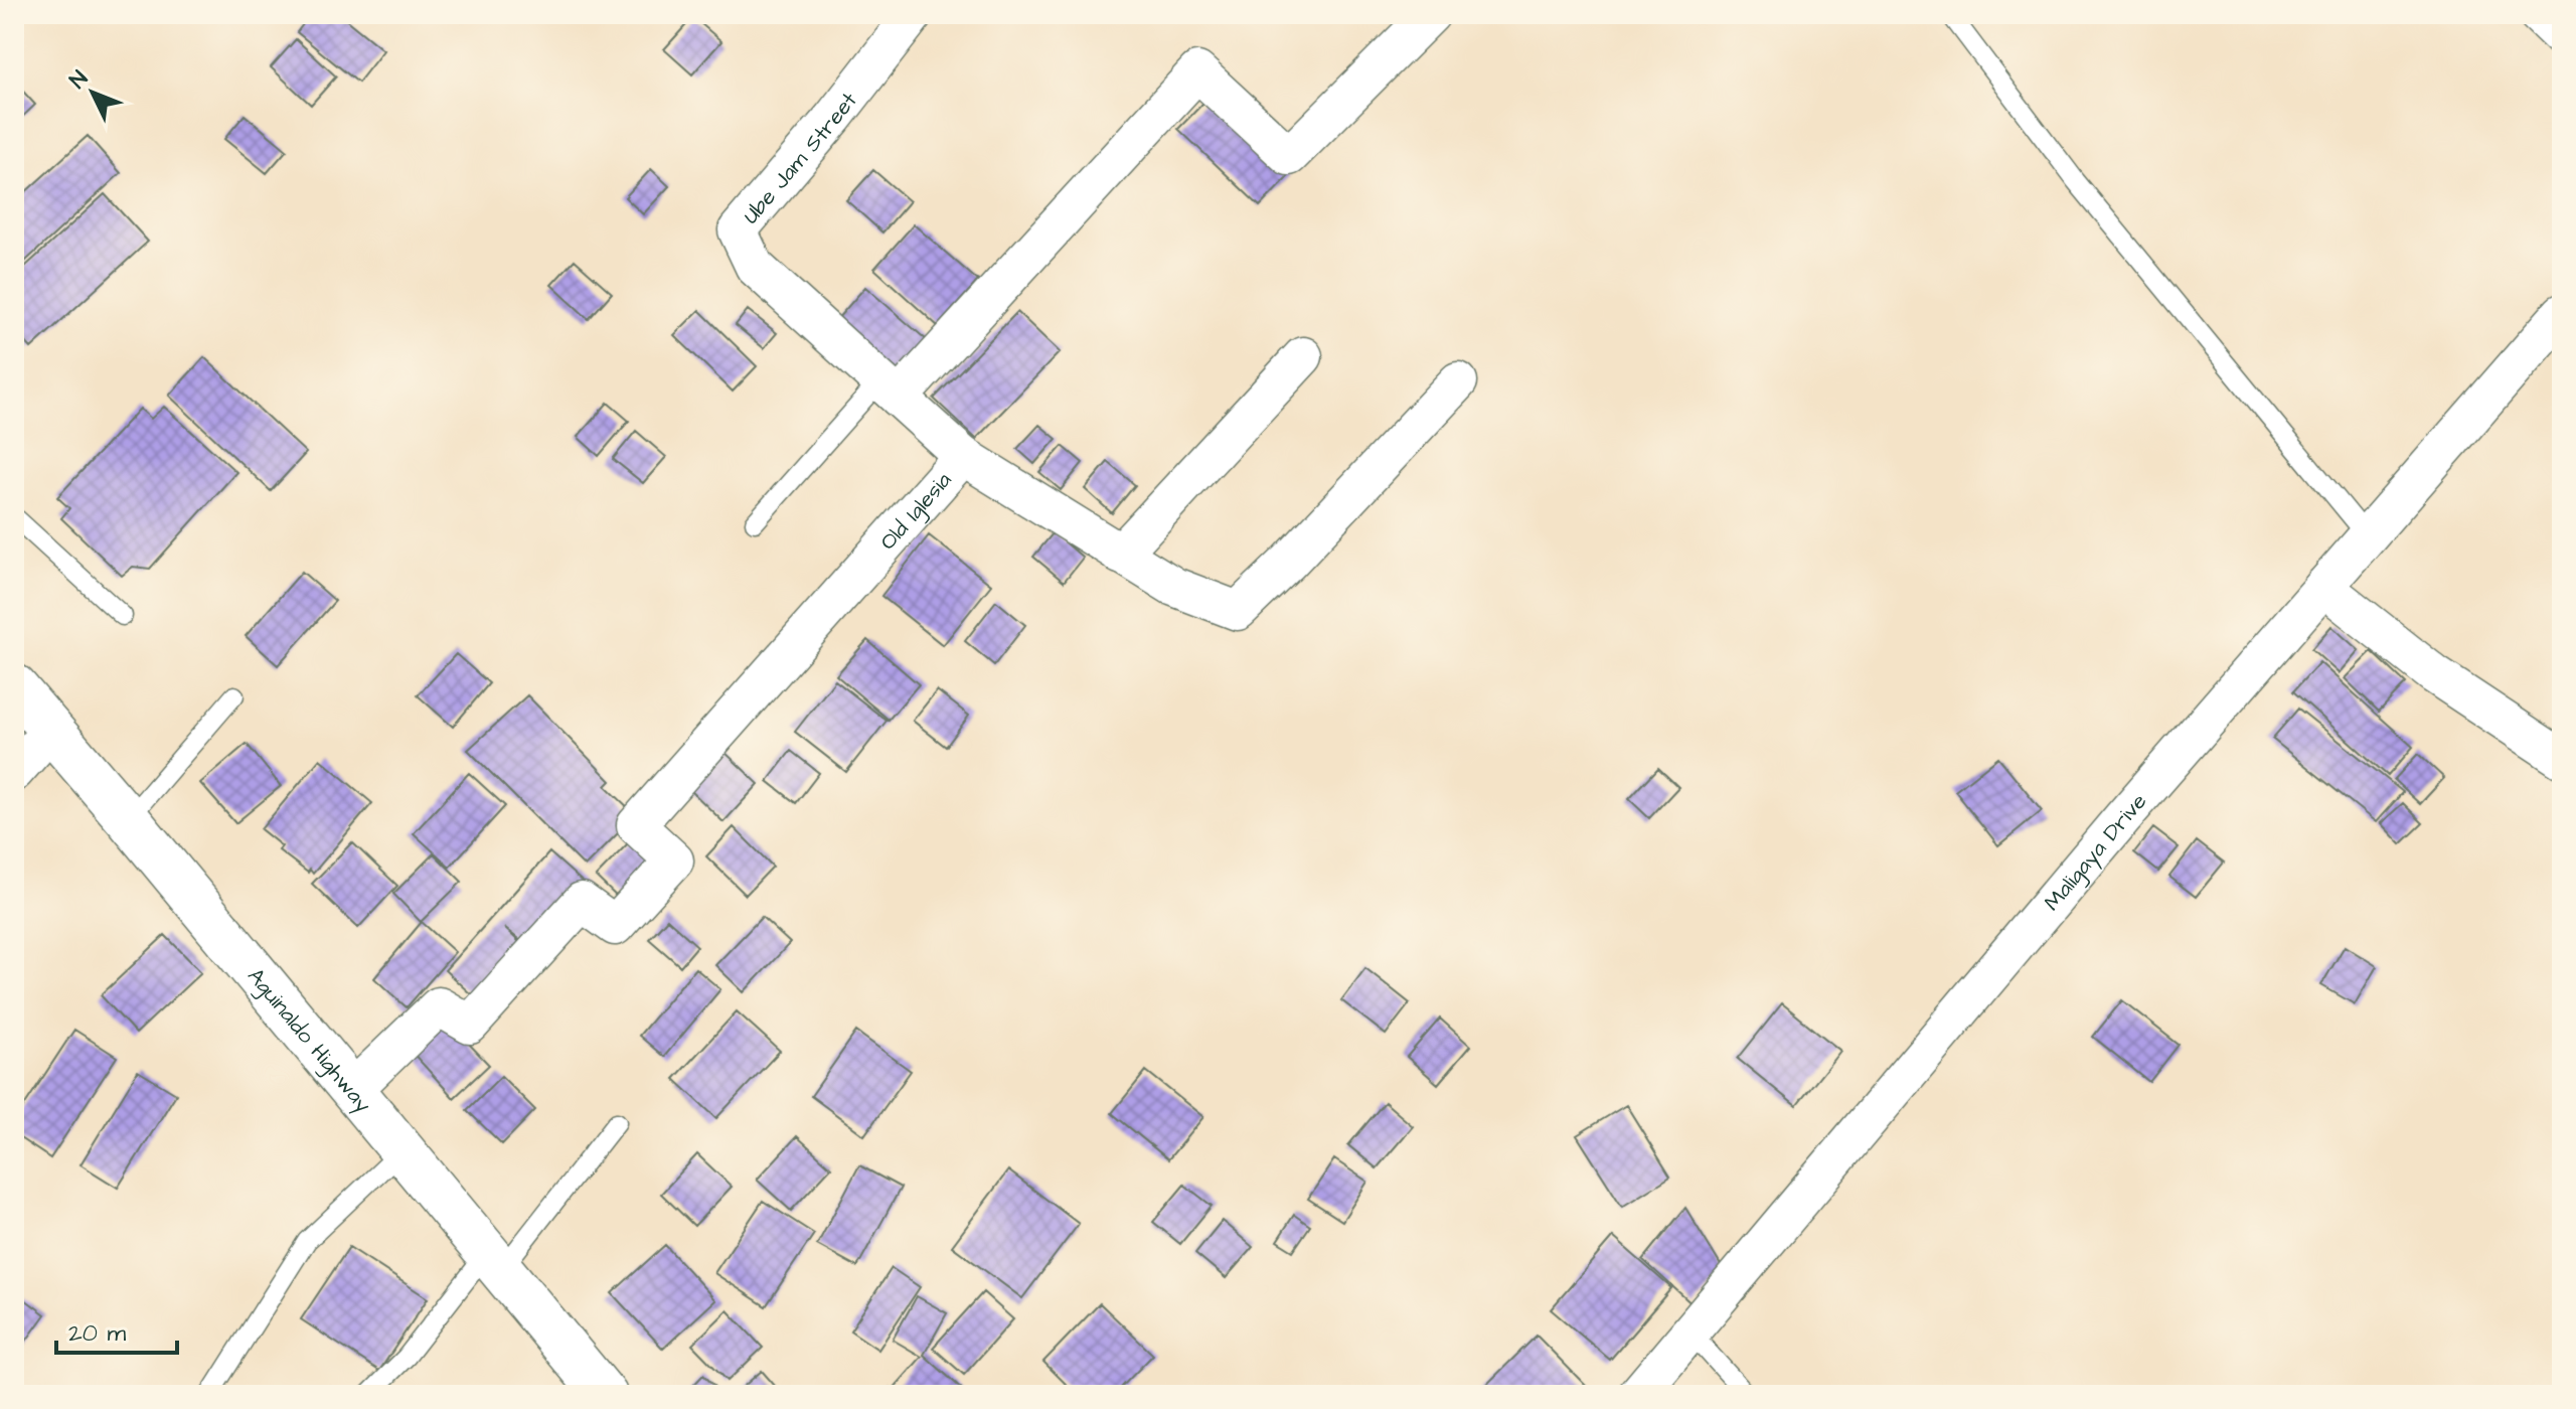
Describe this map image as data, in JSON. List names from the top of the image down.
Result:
{
  "streets": {
    "main road": ["Aguinaldo Highway"],
    "street": ["Ube Jam Street", "Old Iglesia", "Maligaya Drive"]
  },
  "crossings": [
    ["Ube Jam Street", "Old Iglesia"],
    ["Old Iglesia", "Aguinaldo Highway"]
  ],
  "scale_bar": "20 m",
  "north": "top left"
}
